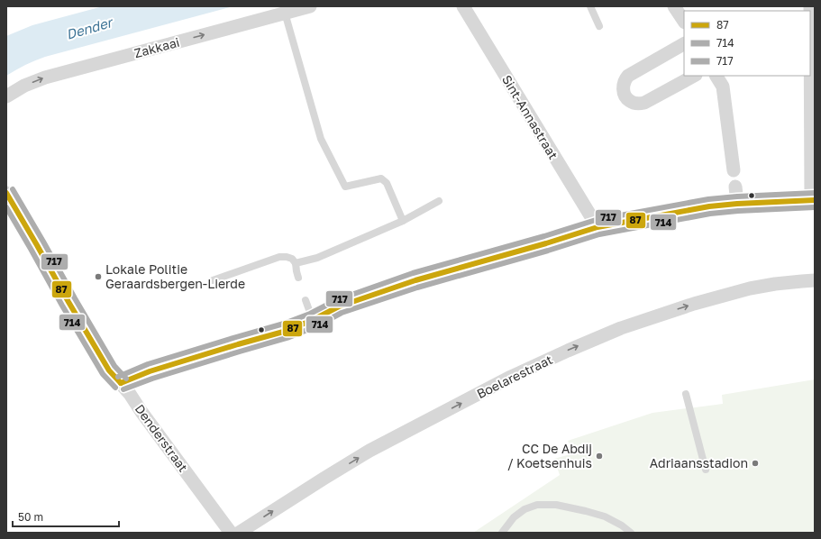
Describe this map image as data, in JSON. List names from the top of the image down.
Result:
{
  "streets": {
    "street": [
      "Zakkaai",
      "Sint-Annastraat",
      "Boelarestraat",
      "Denderstraat"
    ]
  },
  "one_way": ["Zakkaai"],
  "water": ["Dender"],
  "places": ["Lokale Politie Geraardsbergen-Lierde", "CC De Abdij / Koetsenhuis", "Adriaansstadion"],
  "lines": ["transit line 717", "transit line 87", "transit line 714"],
  "legend": ["87", "714", "717"],
  "scale_bar": "50 m"
}
